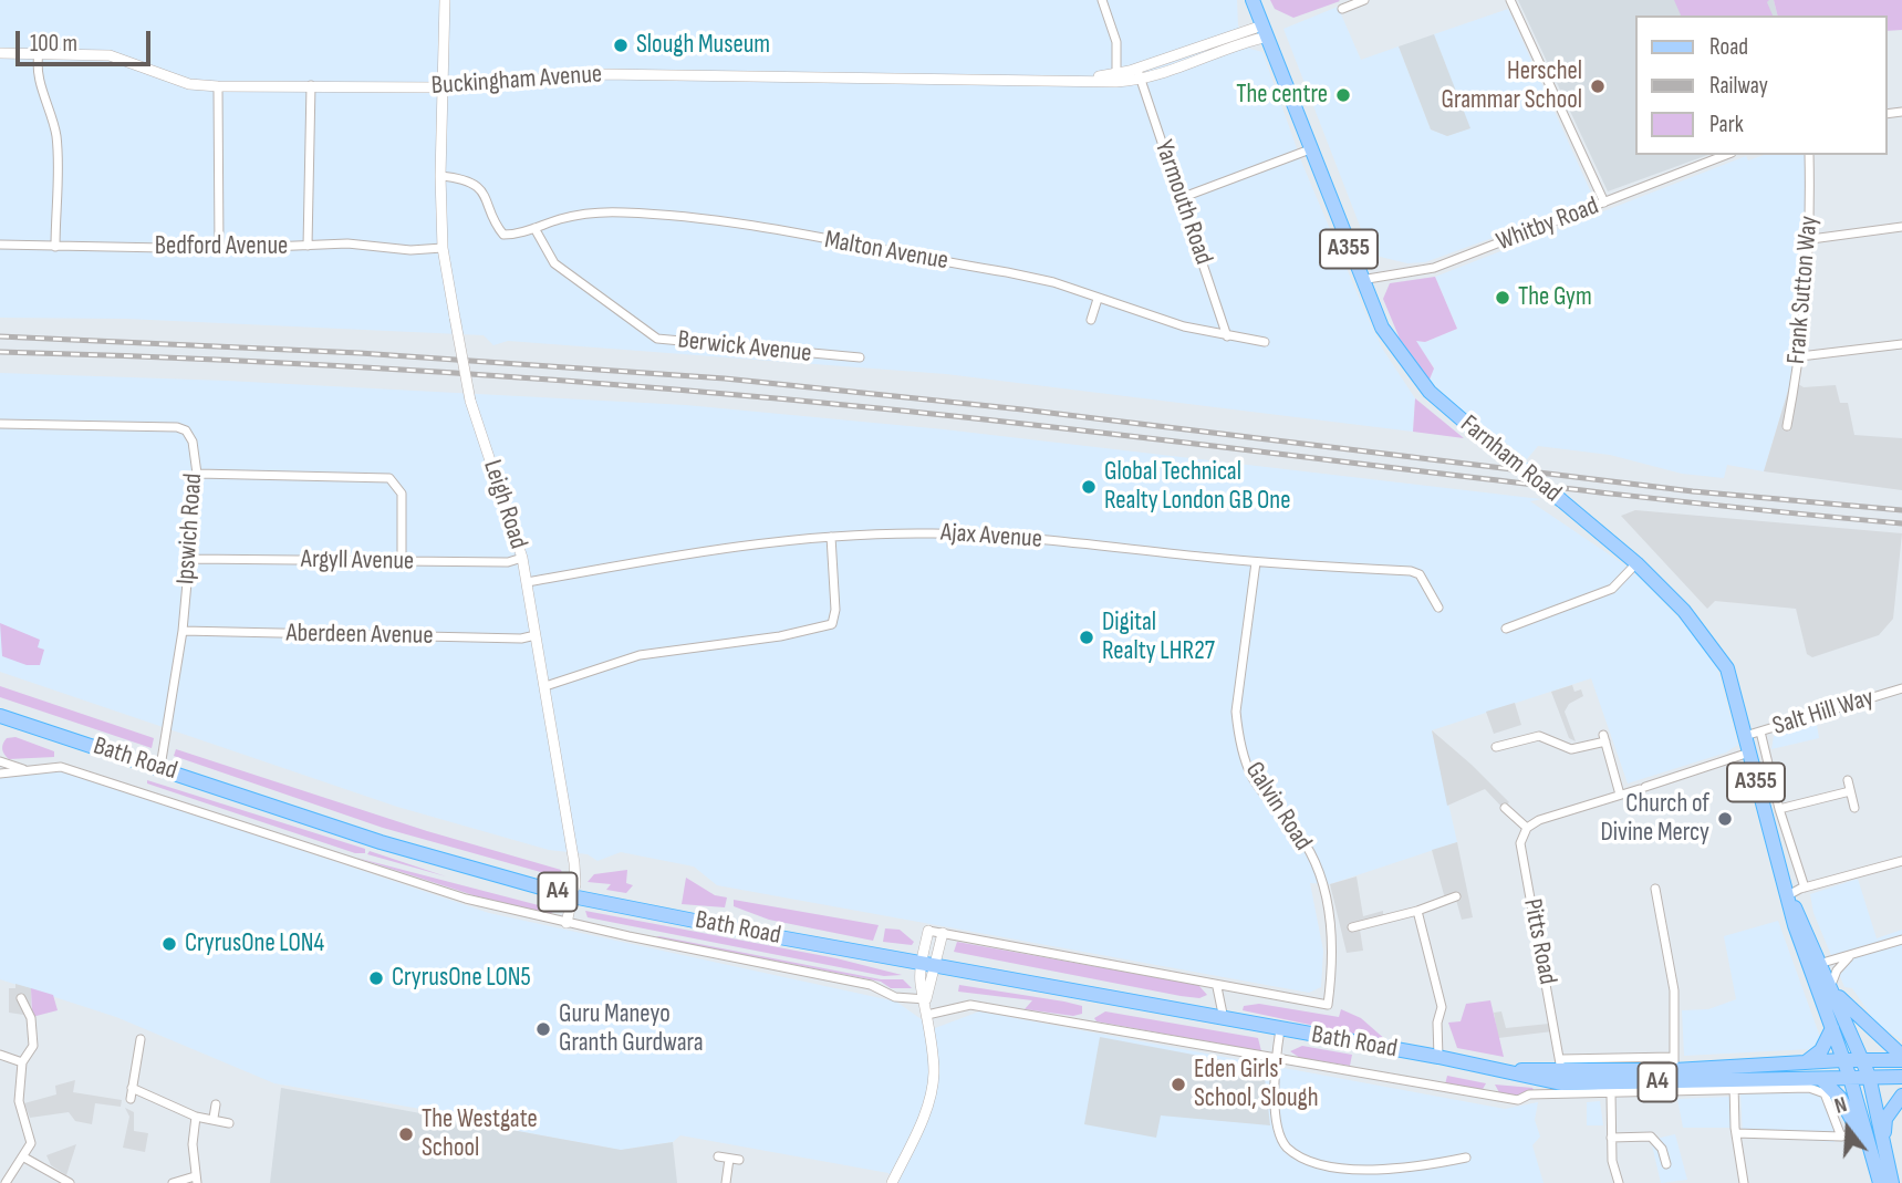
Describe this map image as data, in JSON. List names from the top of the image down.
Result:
{
  "streets": {
    "main road": [
      "A355",
      "Farnham Road",
      "Bath Road",
      "A4"
    ],
    "street": [
      "Buckingham Avenue",
      "Yarmouth Road",
      "Whitby Road",
      "Bedford Avenue",
      "Malton Avenue",
      "Frank Sutton Way",
      "Berwick Avenue",
      "Leigh Road",
      "Ipswich Road",
      "Ajax Avenue",
      "Argyll Avenue",
      "Aberdeen Avenue",
      "Salt Hill Way",
      "Galvin Road",
      "Pitts Road"
    ]
  },
  "crossings": [
    ["Buckingham Avenue", "Yarmouth Road"],
    ["Buckingham Avenue", "Farnham Road"],
    ["Buckingham Avenue", "Leigh Road"],
    ["Yarmouth Road", "Malton Avenue"],
    ["Whitby Road", "Farnham Road"],
    ["Bedford Avenue", "Leigh Road"],
    ["A355", "Farnham Road"],
    ["A355", "Bath Road"],
    ["Malton Avenue", "Berwick Avenue"],
    ["Malton Avenue", "Leigh Road"],
    ["Farnham Road", "Salt Hill Way"],
    ["Farnham Road", "Bath Road"],
    ["Leigh Road", "Ajax Avenue"],
    ["Leigh Road", "Argyll Avenue"],
    ["Leigh Road", "Aberdeen Avenue"],
    ["Leigh Road", "Bath Road"],
    ["Ipswich Road", "Argyll Avenue"],
    ["Ipswich Road", "Aberdeen Avenue"],
    ["Ipswich Road", "Bath Road"],
    ["Ajax Avenue", "Galvin Road"],
    ["Bath Road", "Pitts Road"]
  ],
  "places": [
    "Slough Museum",
    "Herschel Grammar School",
    "The centre",
    "The Gym",
    "Global Technical Realty London GB One",
    "Digital Realty LHR27",
    "Church of Divine Mercy",
    "CryrusOne LON4",
    "CryrusOne LON5",
    "Guru Maneyo Granth Gurdwara",
    "Eden Girls' School, Slough",
    "The Westgate School"
  ],
  "legend": ["Road", "Railway", "Park"],
  "scale_bar": "100 m",
  "north": "top"
}
